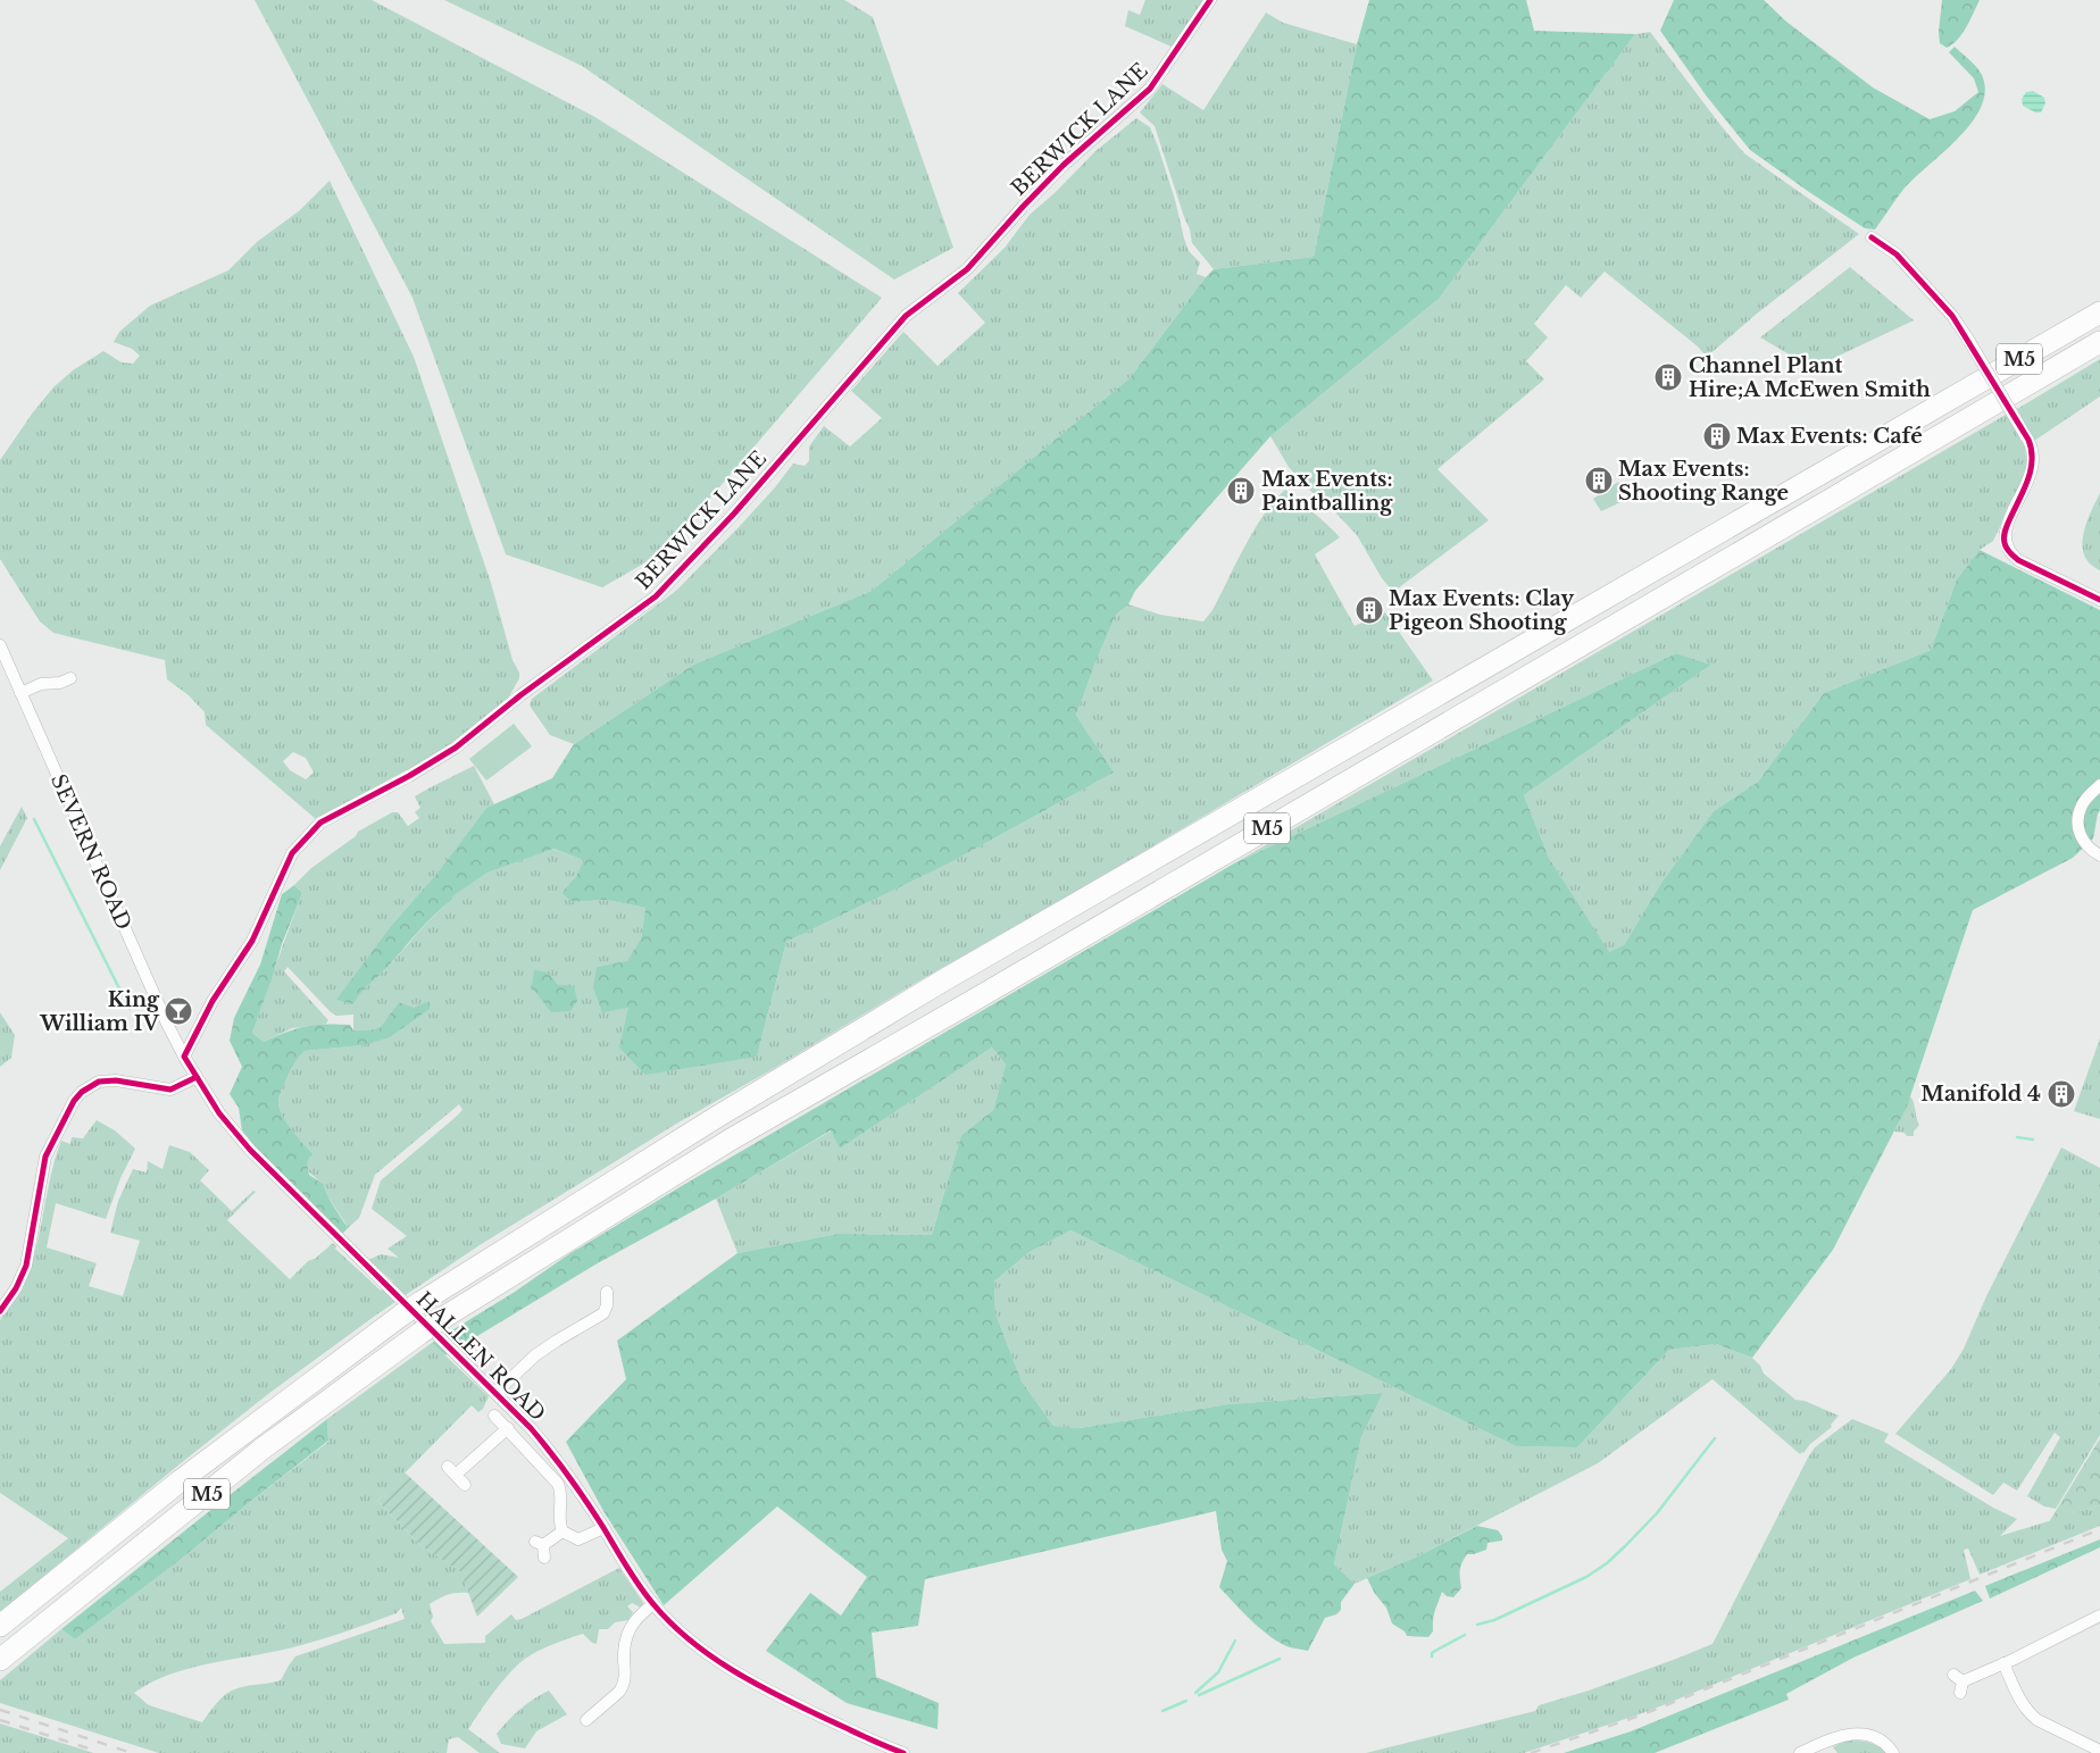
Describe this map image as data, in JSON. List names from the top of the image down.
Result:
{
  "streets": {
    "highway": ["M5"],
    "street": ["BERWICK LANE", "SEVERN ROAD", "HALLEN ROAD"]
  },
  "crossings": [
    ["BERWICK LANE", "SEVERN ROAD"],
    ["BERWICK LANE", "HALLEN ROAD"],
    ["SEVERN ROAD", "HALLEN ROAD"]
  ],
  "places": {
    "building": [
      "Channel Plant Hire;A McEwen Smith",
      "Max Events: Café",
      "Max Events: Shooting Range",
      "Max Events: Paintballing",
      "Max Events: Clay Pigeon Shooting",
      "Manifold 4"
    ],
    "bar": ["King William IV"]
  }
}
